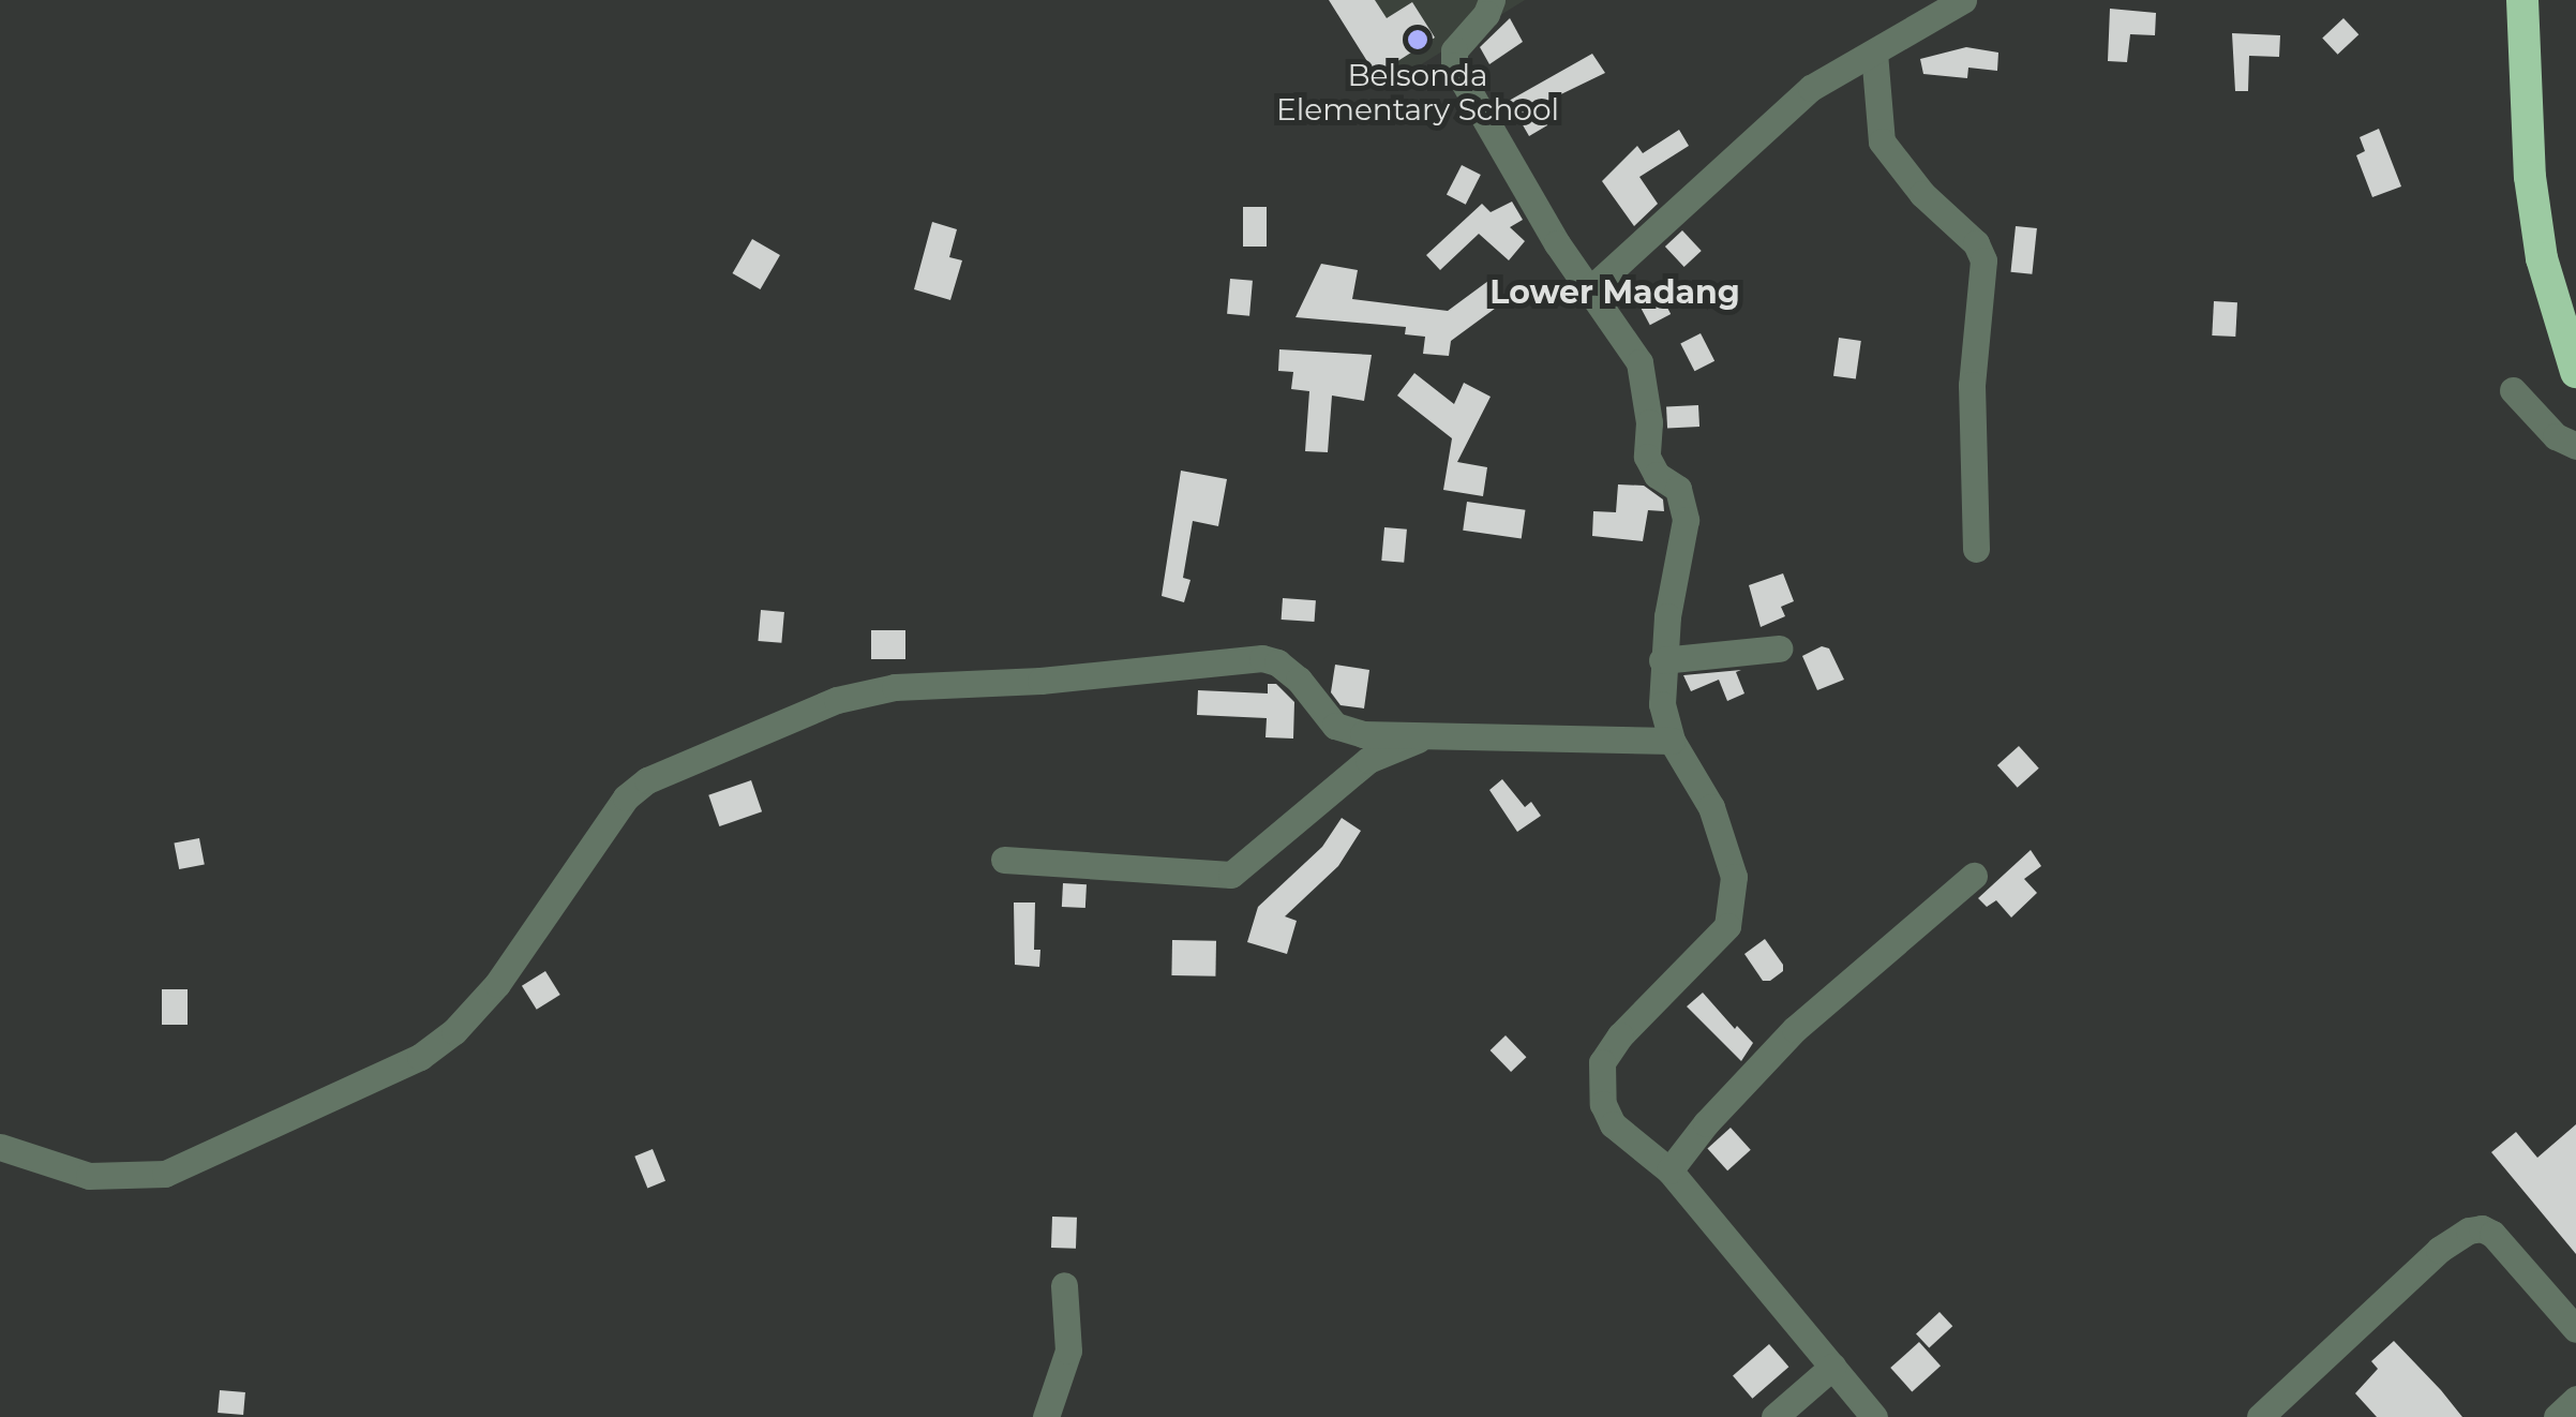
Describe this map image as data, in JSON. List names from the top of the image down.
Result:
{
  "districts": ["Lower Madang"],
  "places": ["Belsonda Elementary School"]
}
